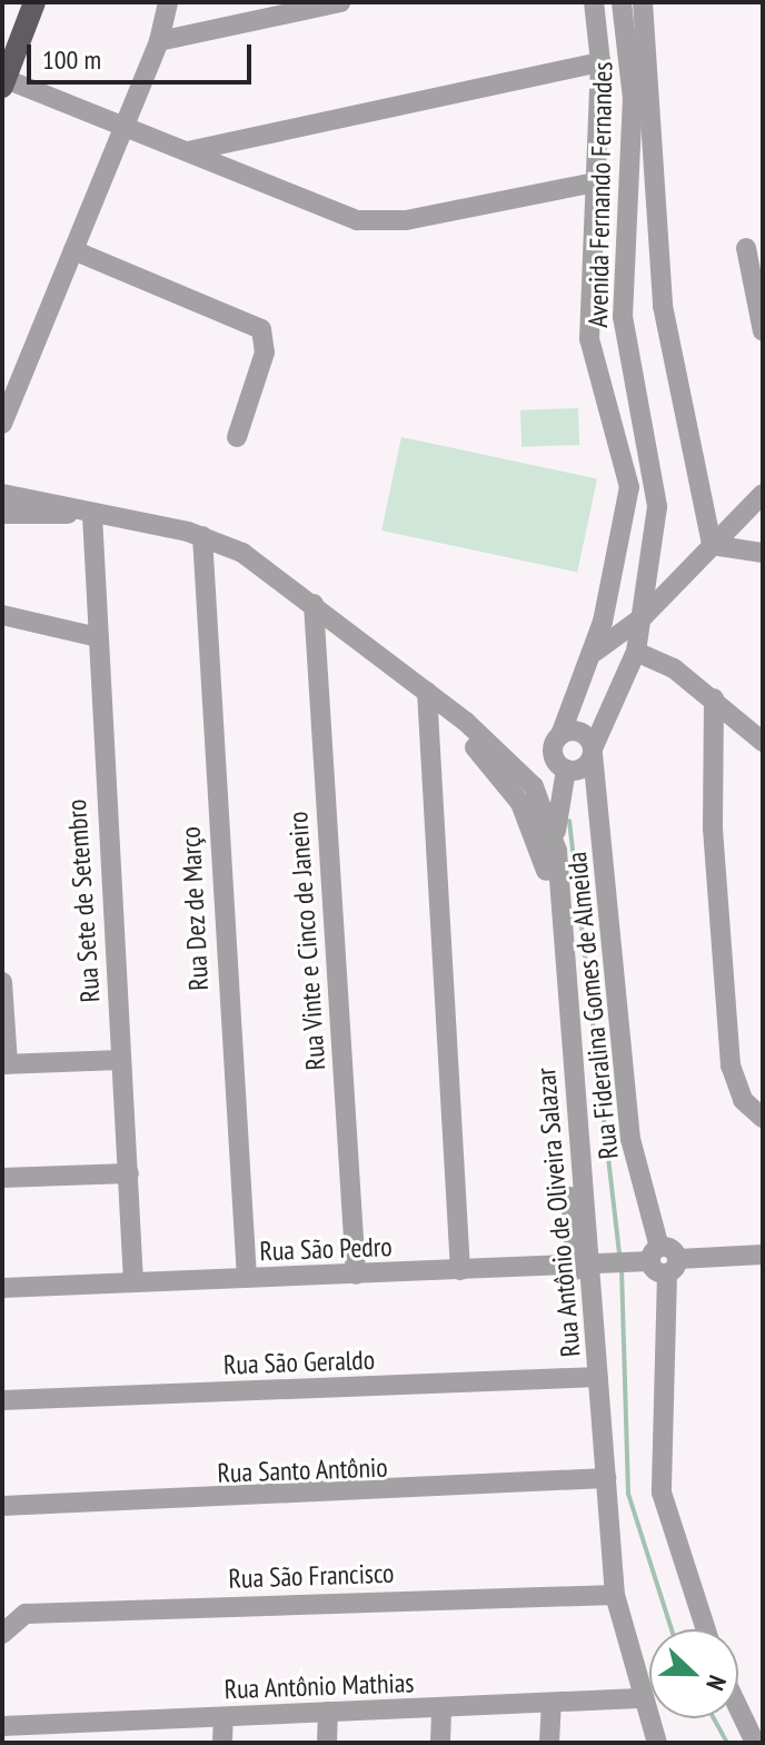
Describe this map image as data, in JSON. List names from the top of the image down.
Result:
{
  "streets": {
    "street": [
      "Avenida Fernando Fernandes",
      "Rua Sete de Setembro",
      "Rua Dez de Março",
      "Rua Vinte e Cinco de Janeiro",
      "Rua Fideralina Gomes de Almeida",
      "Rua Antônio de Oliveira Salazar",
      "Rua São Pedro",
      "Rua São Geraldo",
      "Rua Santo Antônio",
      "Rua São Francisco",
      "Rua Antônio Mathias"
    ]
  },
  "crossings": [
    ["Avenida Fernando Fernandes", "Rua Fideralina Gomes de Almeida"],
    ["Avenida Fernando Fernandes", "Rua Antônio de Oliveira Salazar"],
    ["Rua Sete de Setembro", "Rua Antônio de Oliveira Salazar"],
    ["Rua Sete de Setembro", "Rua São Pedro"],
    ["Rua Dez de Março", "Rua Antônio de Oliveira Salazar"],
    ["Rua Dez de Março", "Rua São Pedro"],
    ["Rua Vinte e Cinco de Janeiro", "Rua Antônio de Oliveira Salazar"],
    ["Rua Vinte e Cinco de Janeiro", "Rua São Pedro"],
    ["Rua Fideralina Gomes de Almeida", "Rua São Pedro"],
    ["Rua Antônio de Oliveira Salazar", "Rua São Pedro"],
    ["Rua Antônio de Oliveira Salazar", "Rua São Geraldo"],
    ["Rua Antônio de Oliveira Salazar", "Rua Santo Antônio"],
    ["Rua Antônio de Oliveira Salazar", "Rua São Francisco"],
    ["Rua Antônio de Oliveira Salazar", "Rua Antônio Mathias"]
  ],
  "scale_bar": "100 m",
  "north": "right"
}
